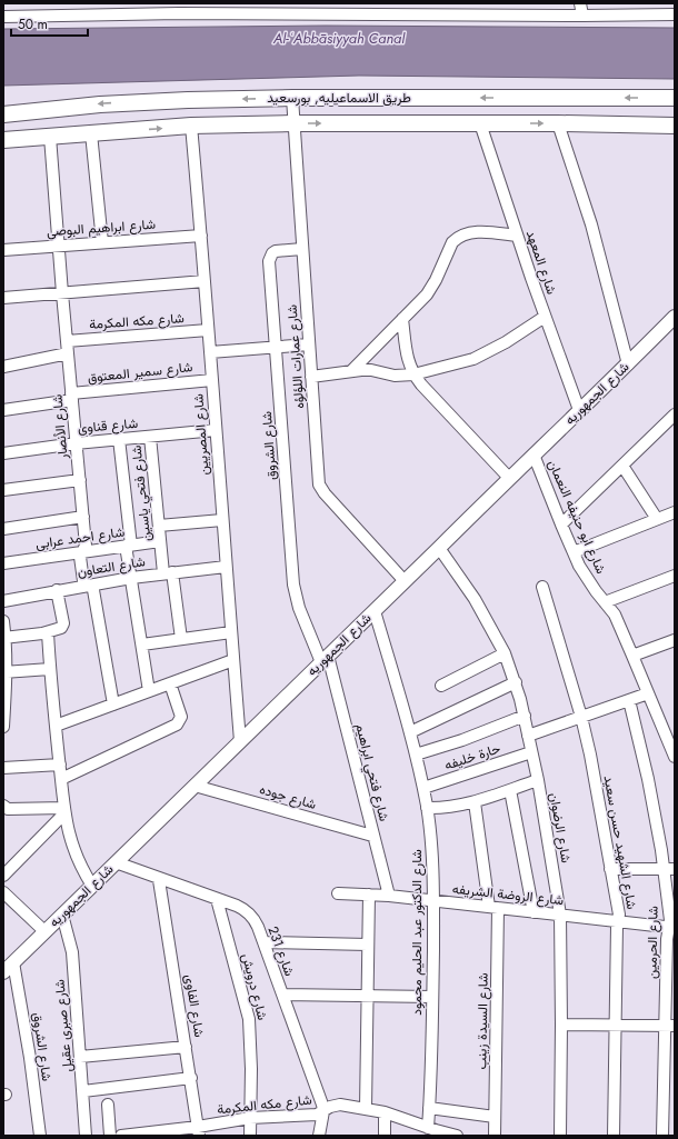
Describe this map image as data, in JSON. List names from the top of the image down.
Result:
{
  "streets": {
    "highway": ["طريق الاسماعيليه, بورسعيد"],
    "main road": ["شارع الجمهوريه"],
    "street": [
      "شارع ابراهيم البوصى",
      "شارع المعهد",
      "شارع مكه المكرمة",
      "شارع عمارات اللؤلؤه",
      "شارع سمير المعتوق",
      "شارع قناوى",
      "شارع الأنصار",
      "شارع المصريين",
      "شارع الشروق",
      "شارع فتحي ياسين",
      "شارع ابو حنيفه النعمان",
      "شارع احمد عرابى",
      "شارع التعاون",
      "حارة خليفه",
      "شارع فتحي ابراهيم",
      "شارع جوده",
      "شارع الرضوان",
      "شارع الشهيد حسن سعيد",
      "شارع الروضة الشريفه",
      "شارع الدكتور عبد الحليم محمود",
      "شارع الحرمين",
      "شارع 231",
      "شارع درويش",
      "شارع الفاوى",
      "شارع السيدة زينب",
      "شارع صبرى عقيل"
    ]
  },
  "crossings": [
    ["طريق الاسماعيليه, بورسعيد", "شارع المعهد"],
    ["طريق الاسماعيليه, بورسعيد", "شارع عمارات اللؤلؤه"],
    ["طريق الاسماعيليه, بورسعيد", "شارع الأنصار"],
    ["طريق الاسماعيليه, بورسعيد", "شارع المصريين"],
    ["شارع ابراهيم البوصى", "شارع الأنصار"],
    ["شارع ابراهيم البوصى", "شارع المصريين"],
    ["شارع المعهد", "شارع الجمهوريه"],
    ["شارع مكه المكرمة", "شارع الأنصار"],
    ["شارع مكه المكرمة", "شارع المصريين"],
    ["شارع مكه المكرمة", "شارع الدكتور عبد الحليم محمود"],
    ["شارع مكه المكرمة", "شارع 231"],
    ["شارع مكه المكرمة", "شارع درويش"],
    ["شارع مكه المكرمة", "شارع الفاوى"],
    ["شارع عمارات اللؤلؤه", "شارع الجمهوريه"],
    ["شارع عمارات اللؤلؤه", "شارع الشروق"],
    ["شارع سمير المعتوق", "شارع الأنصار"],
    ["شارع سمير المعتوق", "شارع المصريين"],
    ["شارع الجمهوريه", "شارع المصريين"],
    ["شارع الجمهوريه", "شارع الشروق"],
    ["شارع الجمهوريه", "شارع ابو حنيفه النعمان"],
    ["شارع الجمهوريه", "شارع فتحي ابراهيم"],
    ["شارع الجمهوريه", "شارع جوده"],
    ["شارع الجمهوريه", "شارع الرضوان"],
    ["شارع الجمهوريه", "شارع الدكتور عبد الحليم محمود"],
    ["شارع الجمهوريه", "شارع 231"],
    ["شارع الجمهوريه", "شارع صبرى عقيل"],
    ["شارع قناوى", "شارع الأنصار"],
    ["شارع قناوى", "شارع المصريين"],
    ["شارع قناوى", "شارع فتحي ياسين"],
    ["شارع الأنصار", "شارع احمد عرابى"],
    ["شارع الأنصار", "شارع التعاون"],
    ["شارع المصريين", "شارع التعاون"],
    ["شارع الشروق", "شارع فتحي ابراهيم"],
    ["شارع فتحي ياسين", "شارع احمد عرابى"],
    ["شارع فتحي ياسين", "شارع التعاون"],
    ["حارة خليفه", "شارع الرضوان"],
    ["حارة خليفه", "شارع الدكتور عبد الحليم محمود"],
    ["شارع فتحي ابراهيم", "شارع جوده"],
    ["شارع فتحي ابراهيم", "شارع الروضة الشريفه"],
    ["شارع الرضوان", "شارع الروضة الشريفه"],
    ["شارع الشهيد حسن سعيد", "شارع الروضة الشريفه"],
    ["شارع الروضة الشريفه", "شارع الدكتور عبد الحليم محمود"],
    ["شارع الروضة الشريفه", "شارع الحرمين"],
    ["شارع الروضة الشريفه", "شارع السيدة زينب"],
    ["شارع 231", "شارع درويش"],
    ["شارع 231", "شارع الفاوى"]
  ],
  "water": ["Al-ʿAbbāsiyyah Canal"],
  "scale_bar": "50 m"
}
